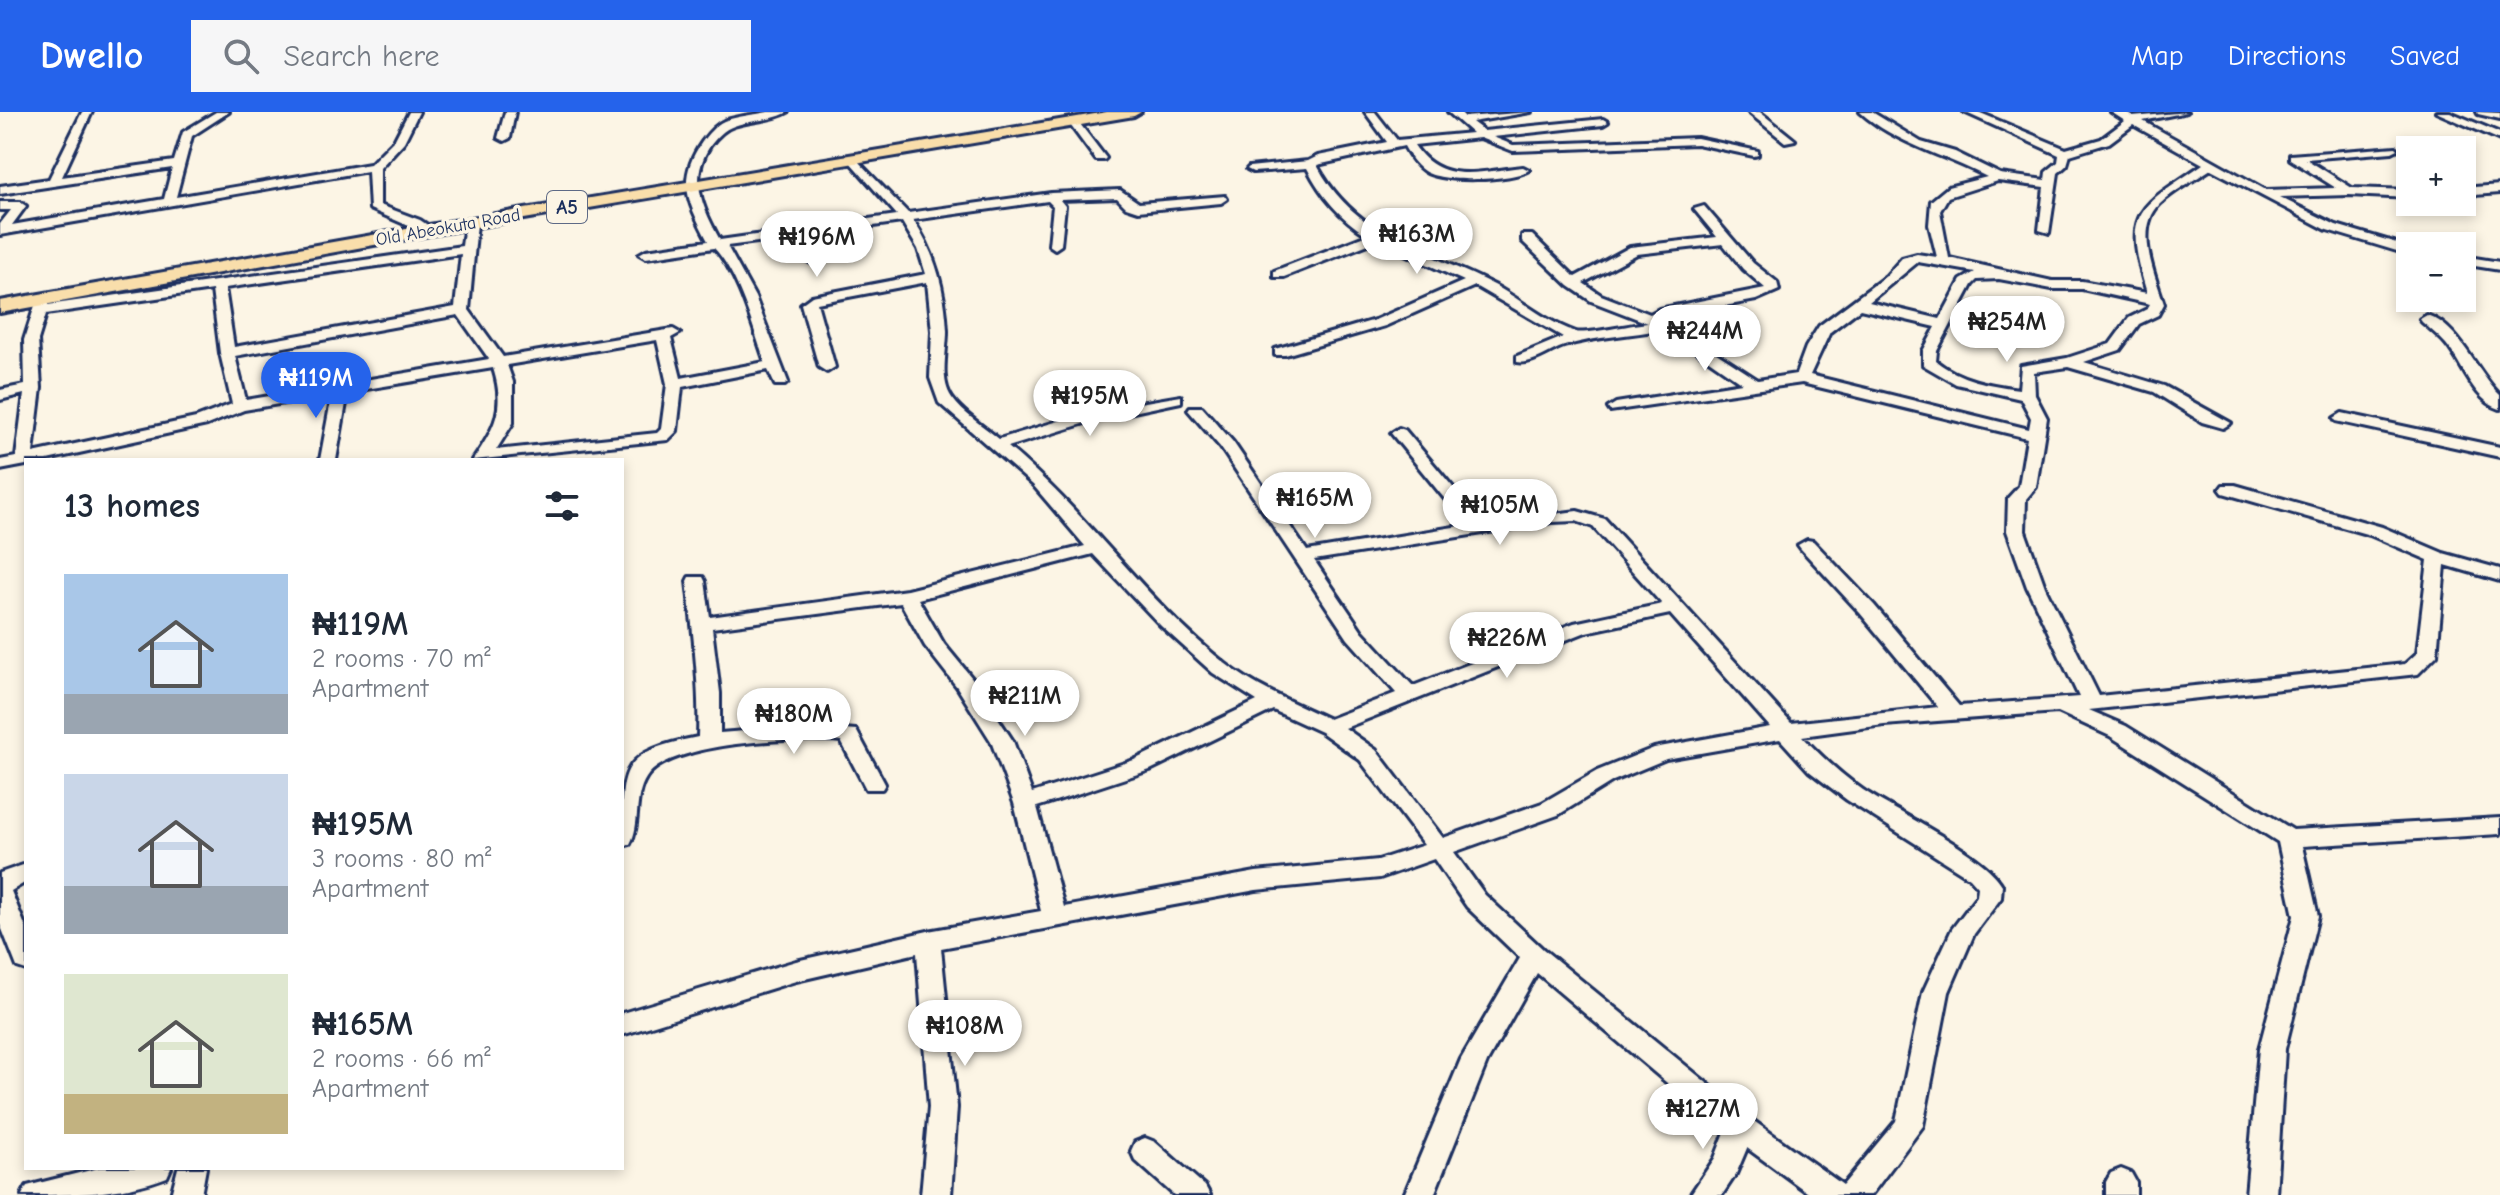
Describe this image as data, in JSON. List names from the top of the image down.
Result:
{
  "streets": {
    "highway": ["A5", "Old Abeokuta Road"]
  },
  "page": {
    "header": "Dwello",
    "search": "Search here",
    "nav": ["Map", "Directions", "Saved"],
    "map_buttons": ["+", "−"],
    "price": [
      "₦163M",
      "₦196M",
      "₦254M",
      "₦244M",
      "₦119M",
      "₦195M",
      "₦165M",
      "₦105M",
      "₦226M",
      "₦211M",
      "₦180M",
      "₦108M",
      "₦127M"
    ],
    "heading": "13 homes",
    "list": [
      {
        "name": "₦119M",
        "note": "2 rooms · 70 m² · Apartment"
      },
      {
        "name": "₦195M",
        "note": "3 rooms · 80 m² · Apartment"
      },
      {
        "name": "₦165M",
        "note": "2 rooms · 66 m² · Apartment"
      }
    ]
  }
}
